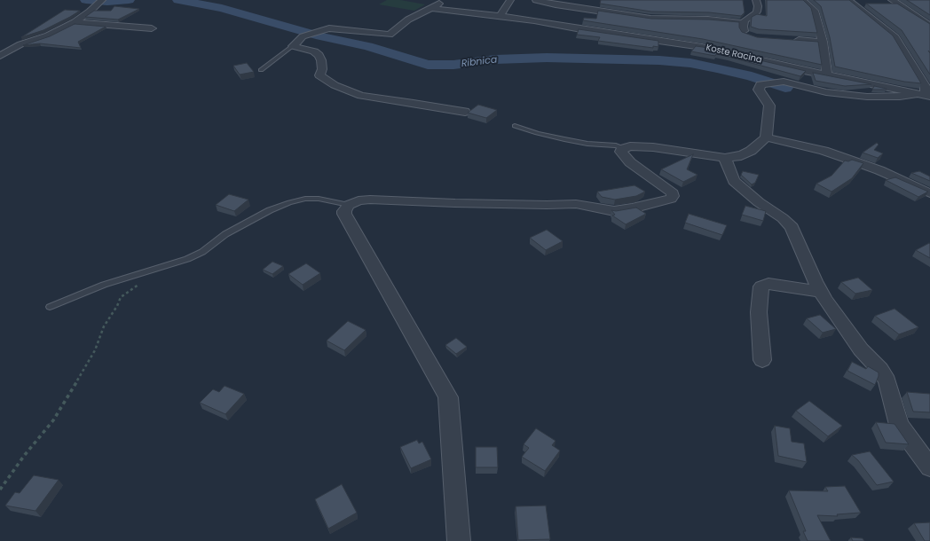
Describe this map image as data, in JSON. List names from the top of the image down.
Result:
{
  "streets": {
    "street": ["Koste Racina"]
  },
  "water": ["Ribnica"]
}
